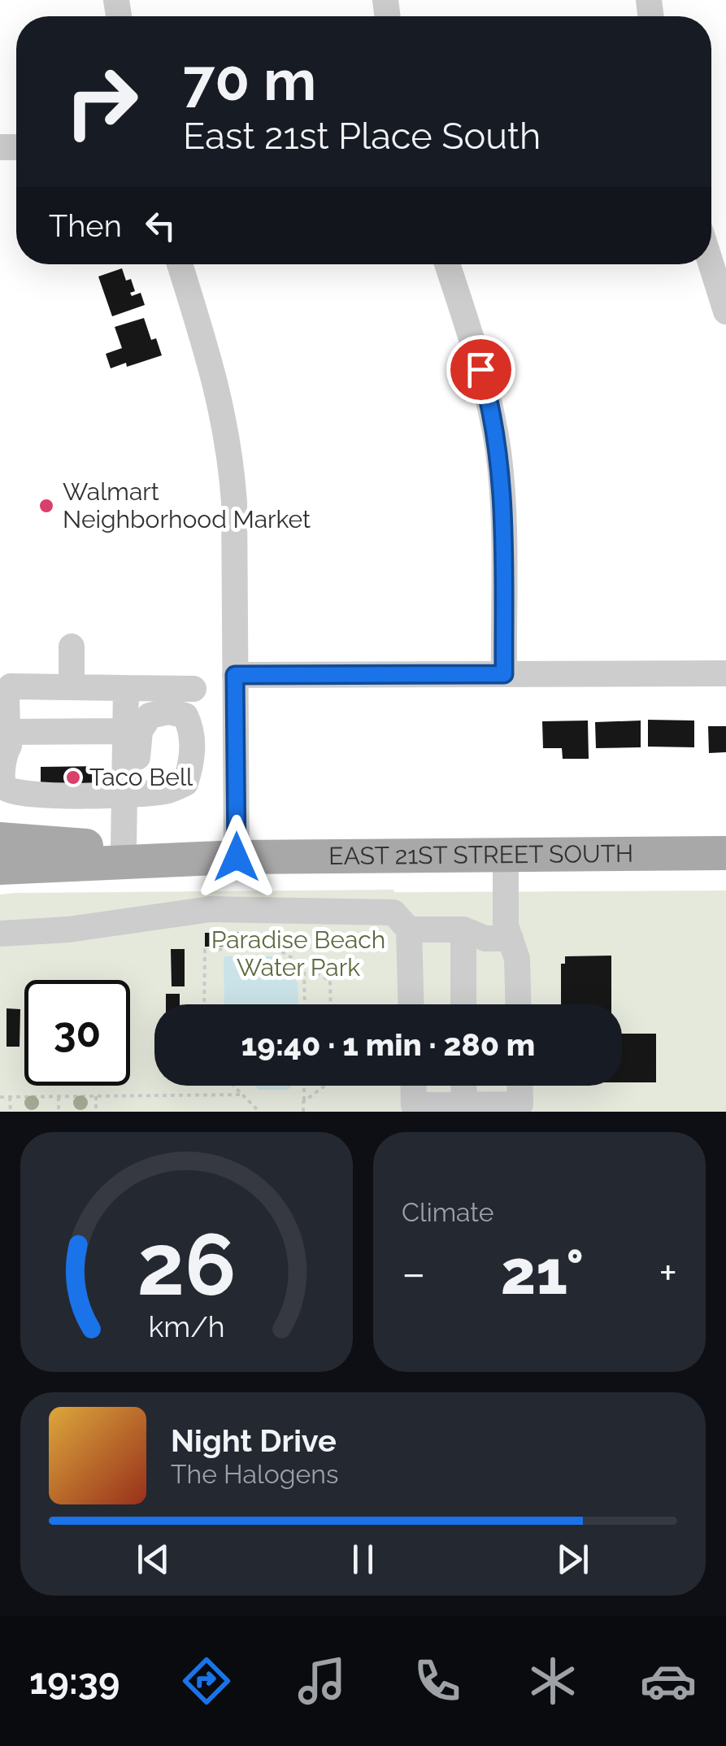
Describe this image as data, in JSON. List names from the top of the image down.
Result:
{
  "streets": {
    "main road": ["EAST 21ST STREET SOUTH"]
  },
  "parks": ["Paradise Beach Water Park"],
  "places": ["Walmart Neighborhood Market", "Taco Bell"],
  "page": {
    "turn": ["70 m", "East 21st Place South"],
    "then": "Then",
    "limit": "30",
    "trip": "19:40 · 1 min · 280 m",
    "tile": "Climate",
    "heat": ["−", "21°", "+"],
    "song": ["Night Drive", "The Halogens"],
    "tabs": "19:39",
    "gauge": ["26", "km/h"]
  }
}
